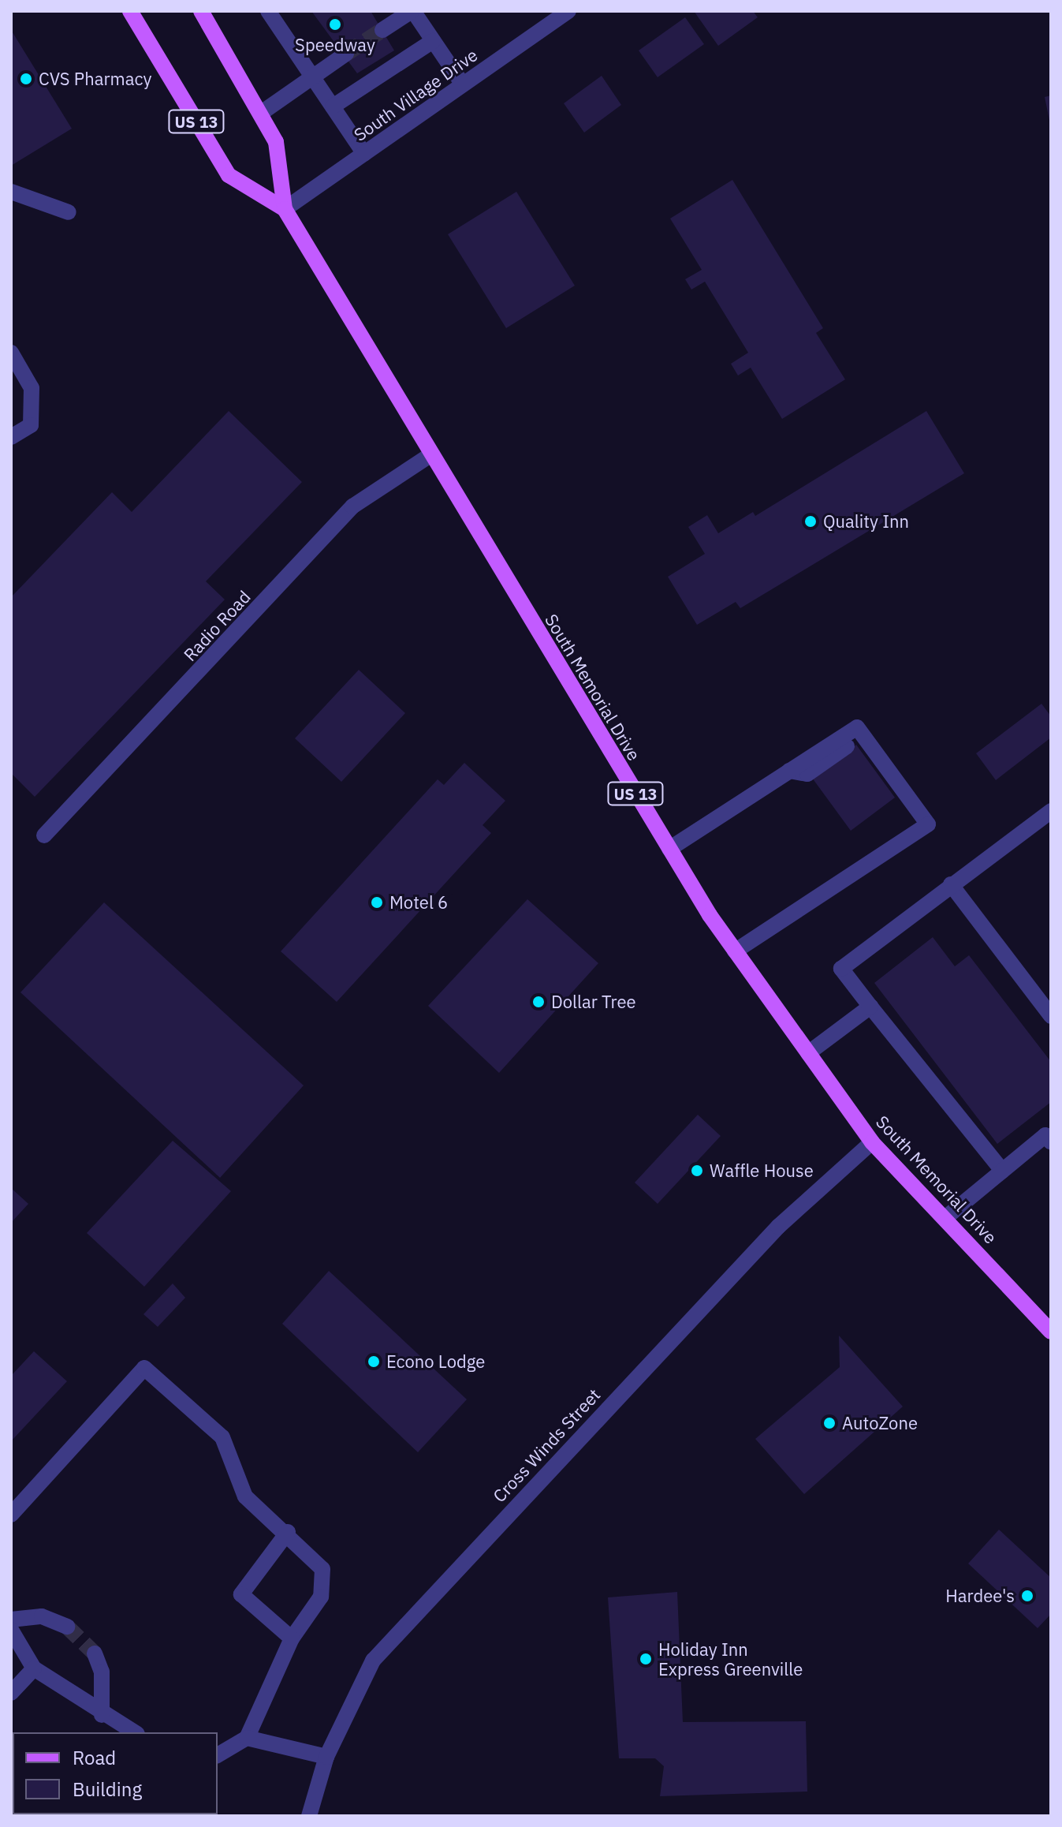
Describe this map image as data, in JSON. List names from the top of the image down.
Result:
{
  "streets": {
    "main road": ["US 13", "South Memorial Drive"],
    "street": ["South Village Drive", "Radio Road", "Cross Winds Street"]
  },
  "crossings": [
    ["South Village Drive", "South Memorial Drive"],
    ["Radio Road", "South Memorial Drive"],
    ["South Memorial Drive", "Cross Winds Street"]
  ],
  "places": [
    "Speedway",
    "CVS Pharmacy",
    "Quality Inn",
    "Motel 6",
    "Dollar Tree",
    "Waffle House",
    "Econo Lodge",
    "AutoZone",
    "Hardee's",
    "Holiday Inn Express Greenville"
  ],
  "legend": ["Road", "Building"]
}
